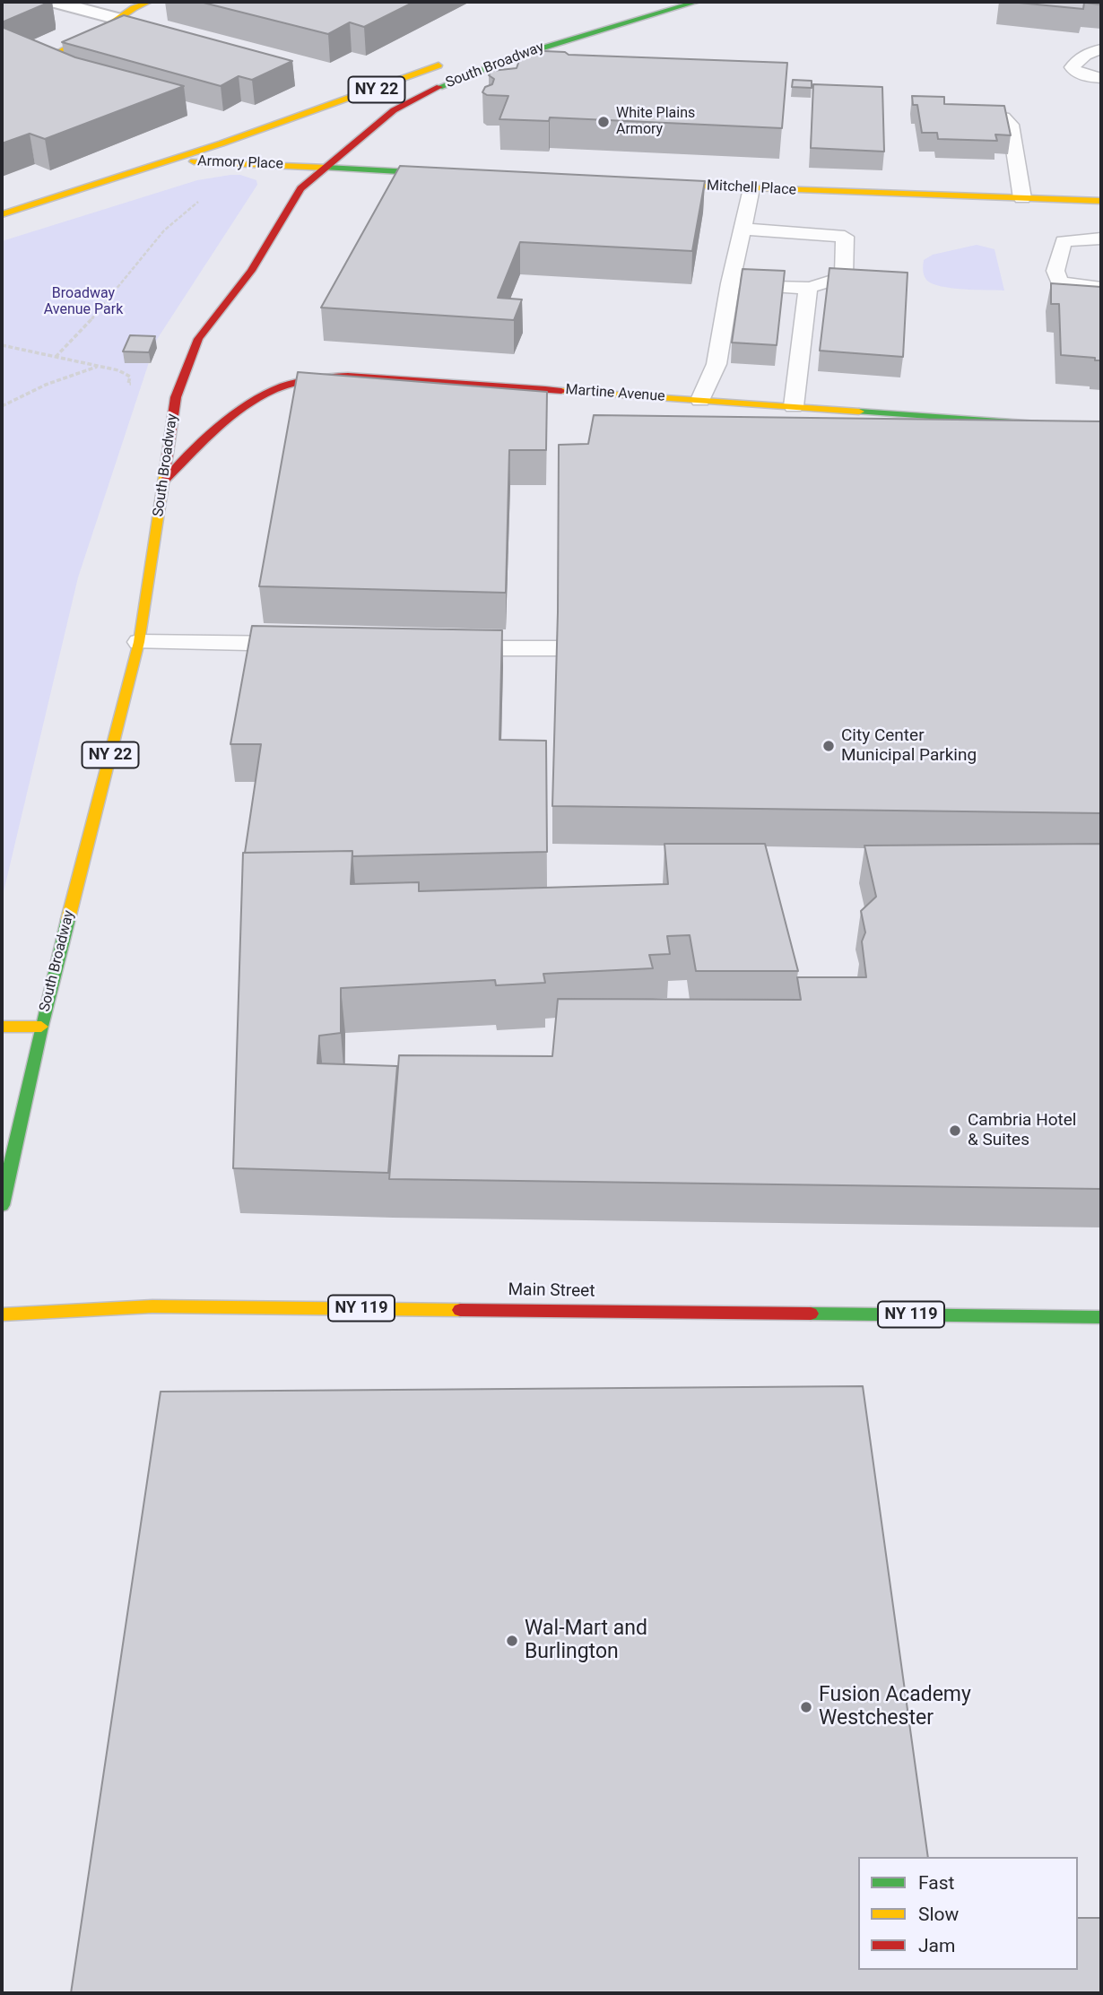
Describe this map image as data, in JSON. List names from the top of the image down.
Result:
{
  "streets": {
    "main road": [
      "South Broadway",
      "NY 22",
      "Armory Place",
      "Mitchell Place",
      "Martine Avenue",
      "Main Street",
      "NY 119"
    ]
  },
  "crossings": [
    ["South Broadway", "Armory Place"],
    ["South Broadway", "Martine Avenue"]
  ],
  "parks": ["Broadway Avenue Park"],
  "places": [
    "White Plains Armory",
    "City Center Municipal Parking",
    "Cambria Hotel & Suites",
    "Wal-Mart and Burlington",
    "Fusion Academy Westchester"
  ],
  "legend": ["Fast", "Slow", "Jam"]
}
